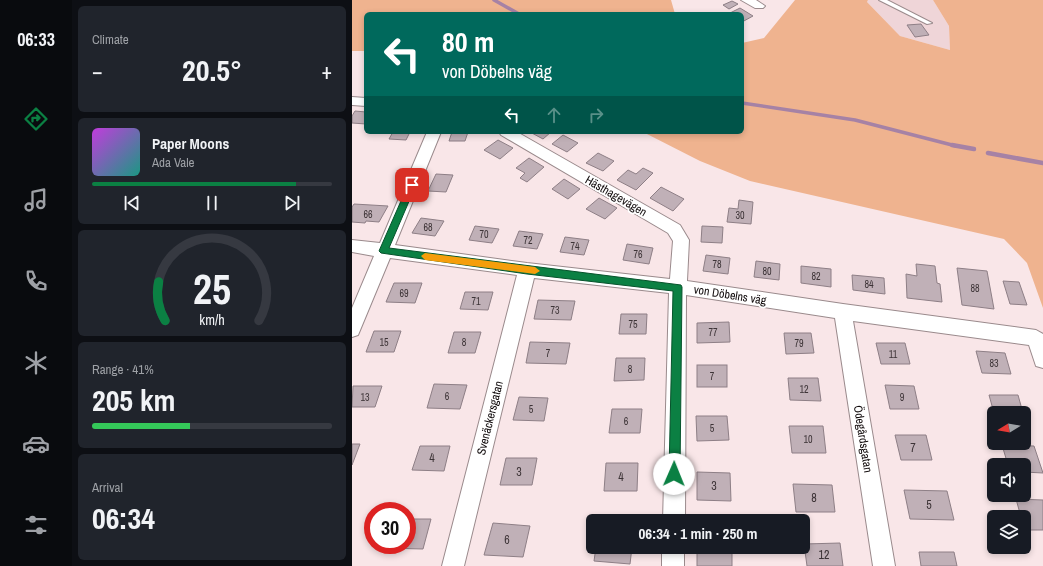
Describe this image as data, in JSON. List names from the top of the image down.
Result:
{
  "streets": {
    "street": [
      "Hästhagevägen",
      "von Döbelns väg",
      "Svenäckersgatan",
      "Ödegårdsgatan"
    ]
  },
  "crossings": [
    ["Hästhagevägen", "von Döbelns väg"],
    ["von Döbelns väg", "Svenäckersgatan"],
    ["von Döbelns väg", "Ödegårdsgatan"]
  ],
  "house_numbers": [
    "66",
    "30",
    "68",
    "70",
    "72",
    "74",
    "76",
    "78",
    "80",
    "82",
    "84",
    "88",
    "69",
    "71",
    "73",
    "75",
    "77",
    "15",
    "8",
    "79",
    "7",
    "11",
    "83",
    "8",
    "7",
    "12",
    "6",
    "13",
    "9",
    "5",
    "6",
    "5",
    "10",
    "7",
    "4",
    "3",
    "4",
    "3",
    "8",
    "5",
    "6",
    "12"
  ],
  "north": "left",
  "page": {
    "tabs": "06:33",
    "tile": [
      "Climate",
      ["Range · 41%", "205 km"],
      ["Arrival", "06:34"]
    ],
    "turn": ["80 m", "von Döbelns väg"],
    "heat": ["−", "20.5°", "+"],
    "song": ["Paper Moons", "Ada Vale"],
    "limit": "30",
    "trip": "06:34 · 1 min · 250 m",
    "gauge": ["25", "km/h"]
  }
}
